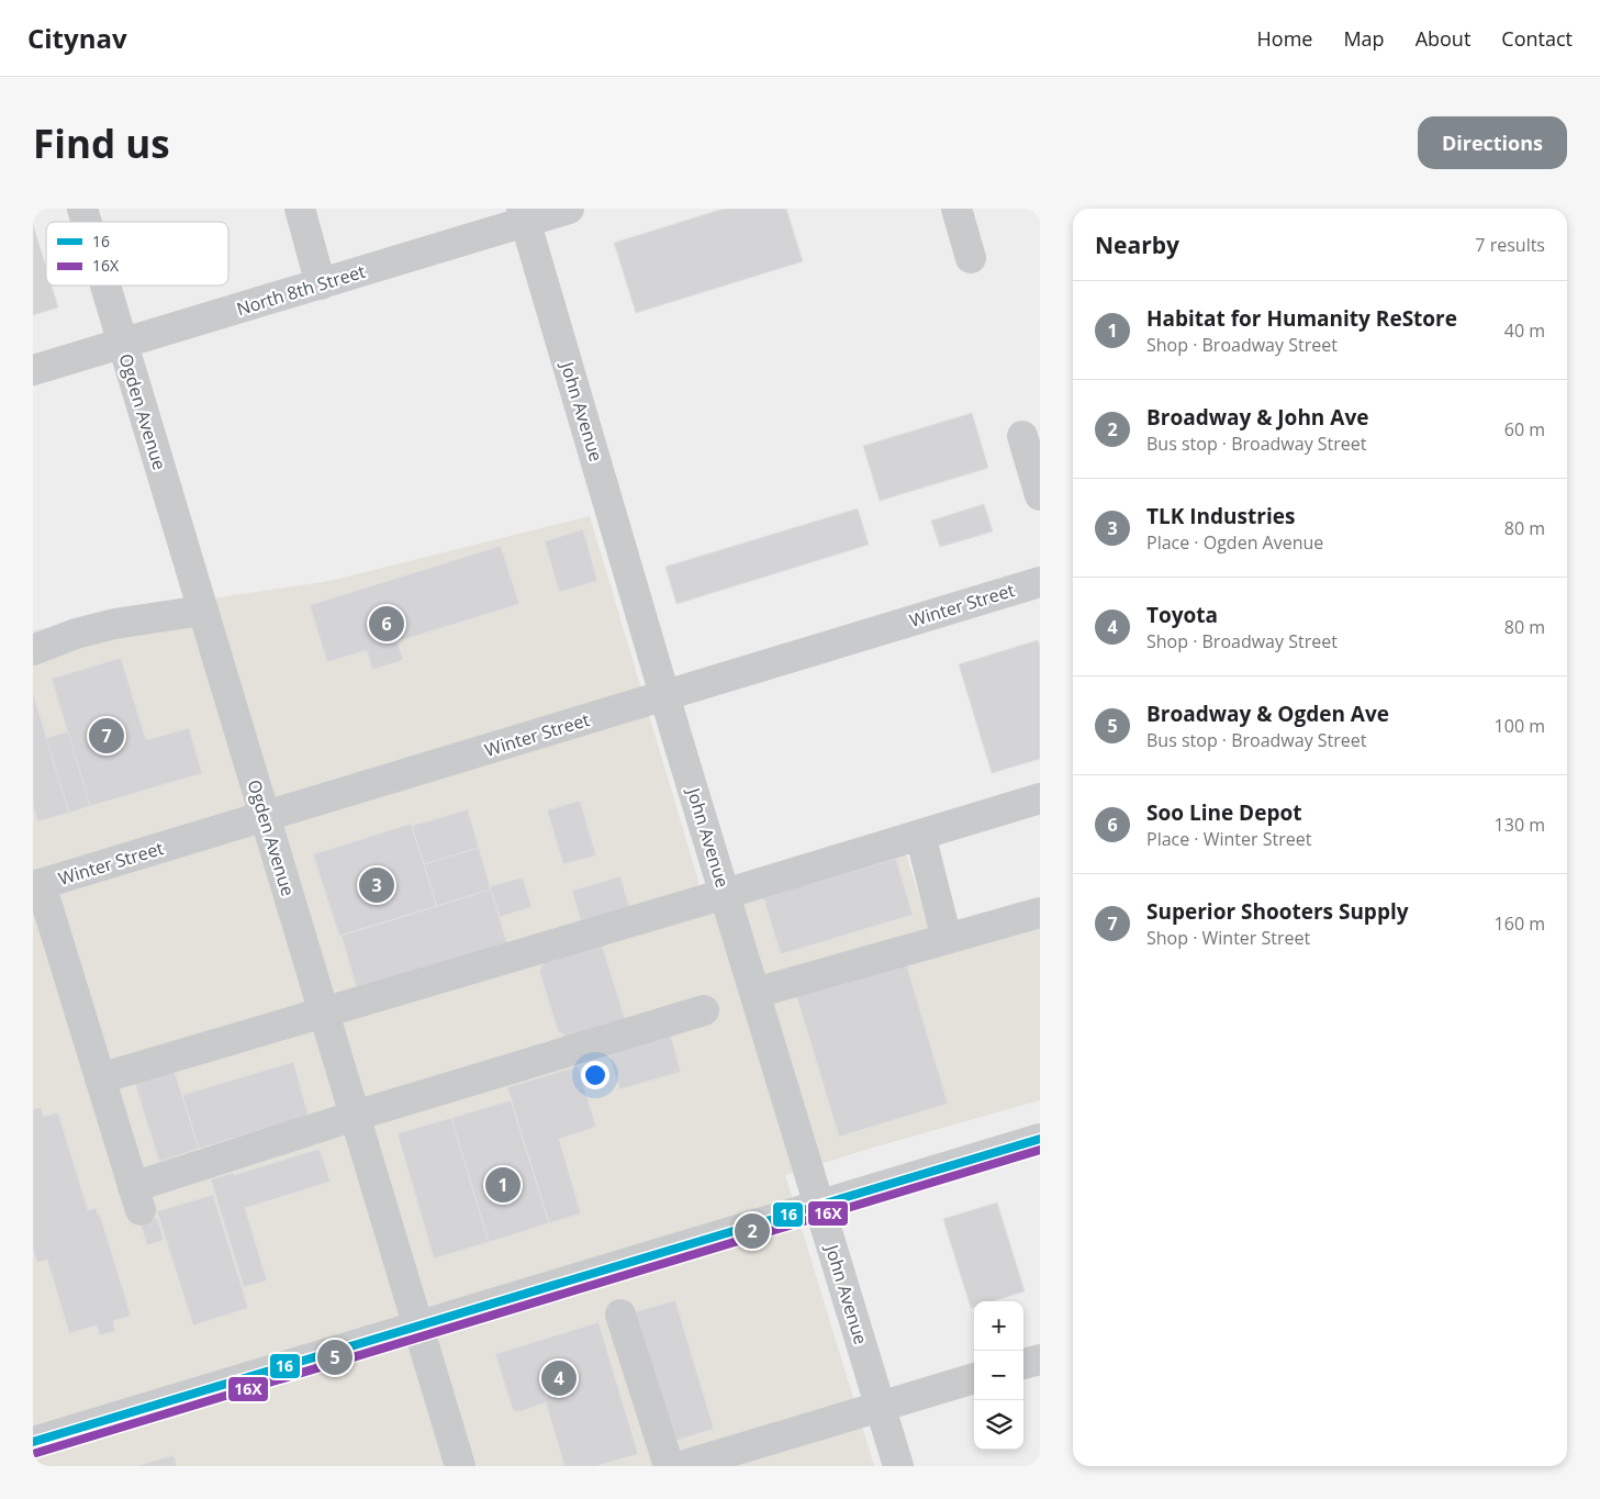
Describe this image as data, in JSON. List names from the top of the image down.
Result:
{
  "streets": {
    "street": [
      "North 8th Street",
      "Ogden Avenue",
      "John Avenue",
      "Winter Street"
    ]
  },
  "crossings": [
    ["North 8th Street", "Ogden Avenue"],
    ["North 8th Street", "John Avenue"],
    ["Ogden Avenue", "Winter Street"],
    ["John Avenue", "Winter Street"]
  ],
  "lines": ["transit line 16", "transit line 16X"],
  "legend": ["16", "16X"],
  "page": {
    "header": "Citynav",
    "nav": [
      "Home",
      "Map",
      "About",
      "Contact"
    ],
    "buttons": "Directions",
    "title": "Find us",
    "heading": ["Nearby", "7 results"],
    "list": [
      {
        "mark": "1",
        "name": "Habitat for Humanity ReStore",
        "note": "Shop · Broadway Street",
        "value": "40 m"
      },
      {
        "mark": "2",
        "name": "Broadway & John Ave",
        "note": "Bus stop · Broadway Street",
        "value": "60 m"
      },
      {
        "mark": "3",
        "name": "TLK Industries",
        "note": "Place · Ogden Avenue",
        "value": "80 m"
      },
      {
        "mark": "4",
        "name": "Toyota",
        "note": "Shop · Broadway Street",
        "value": "80 m"
      },
      {
        "mark": "5",
        "name": "Broadway & Ogden Ave",
        "note": "Bus stop · Broadway Street",
        "value": "100 m"
      },
      {
        "mark": "6",
        "name": "Soo Line Depot",
        "note": "Place · Winter Street",
        "value": "130 m"
      },
      {
        "mark": "7",
        "name": "Superior Shooters Supply",
        "note": "Shop · Winter Street",
        "value": "160 m"
      }
    ],
    "pins": [
      "6",
      "7",
      "3",
      "1",
      "2",
      "5",
      "4"
    ],
    "map_buttons": ["+", "−"]
  }
}
